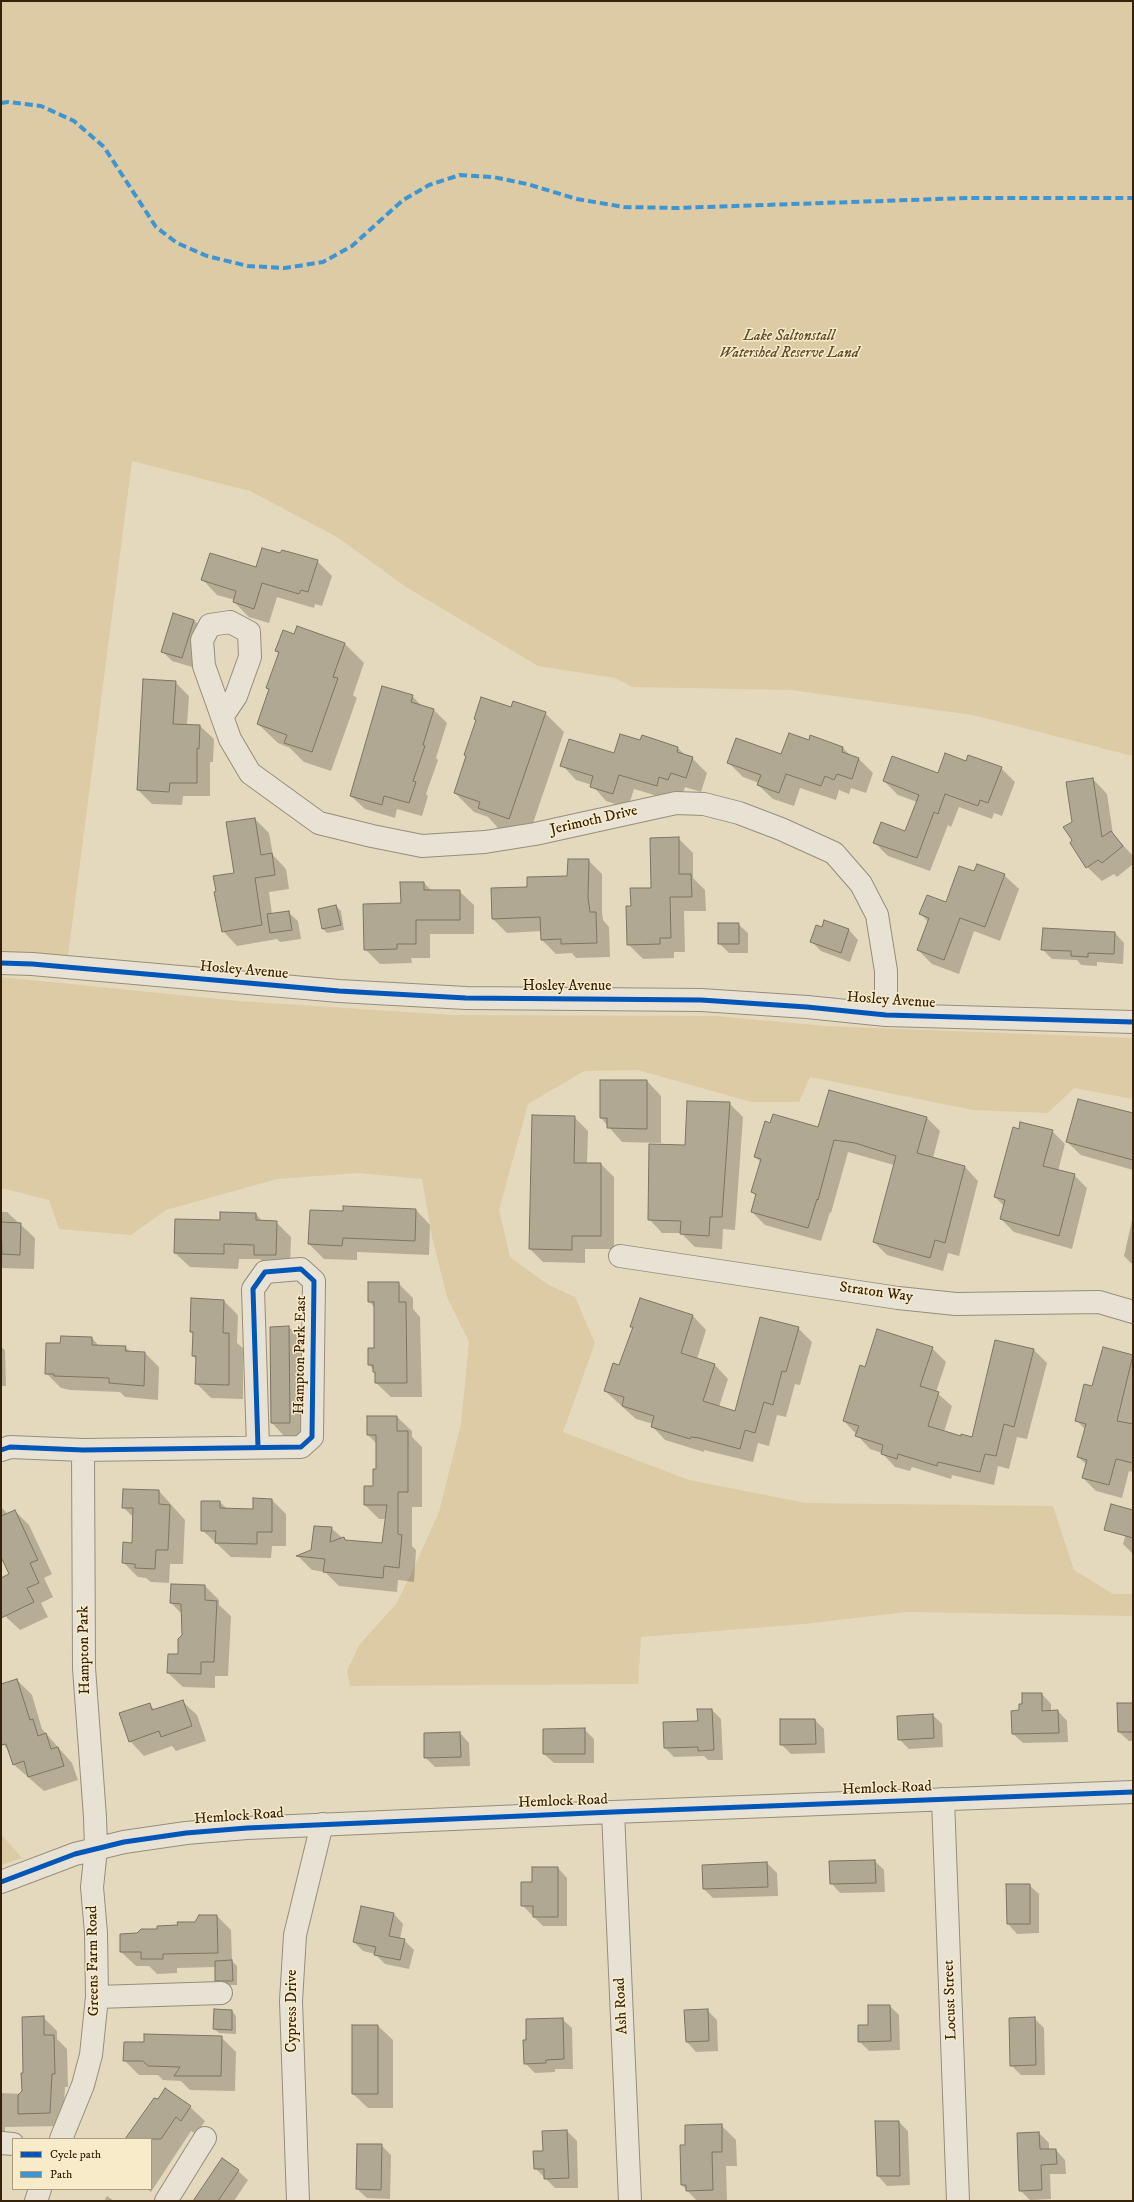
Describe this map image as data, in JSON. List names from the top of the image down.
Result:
{
  "streets": {
    "street": [
      "Jerimoth Drive",
      "Hosley Avenue",
      "Straton Way",
      "Hampton Park East",
      "Hampton Park",
      "Hemlock Road",
      "Greens Farm Road",
      "Locust Street",
      "Ash Road",
      "Cypress Drive"
    ]
  },
  "crossings": [
    ["Jerimoth Drive", "Hosley Avenue"],
    ["Hampton Park East", "Hampton Park"],
    ["Hampton Park", "Hemlock Road"],
    ["Hampton Park", "Greens Farm Road"],
    ["Hemlock Road", "Greens Farm Road"],
    ["Hemlock Road", "Locust Street"],
    ["Hemlock Road", "Ash Road"],
    ["Hemlock Road", "Cypress Drive"]
  ],
  "parks": ["Lake Saltonstall Watershed Reserve Land"],
  "legend": ["Cycle path", "Path"]
}
